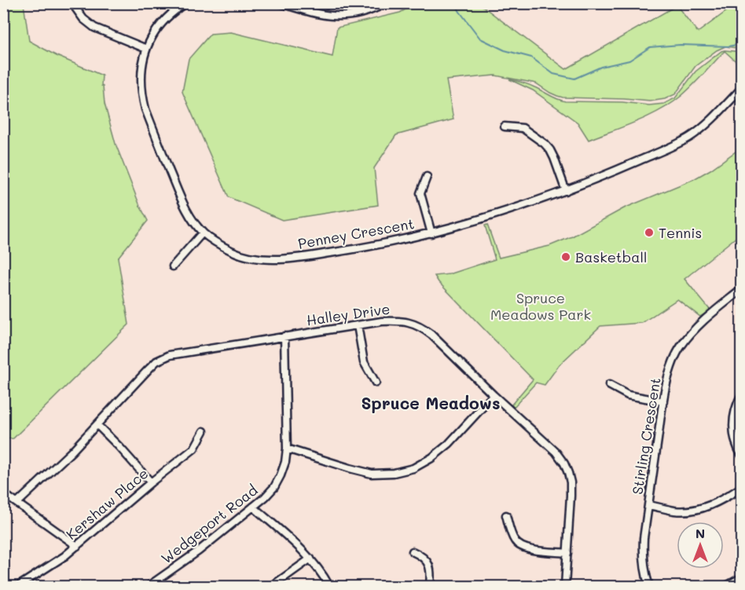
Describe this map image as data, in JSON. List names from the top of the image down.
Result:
{
  "streets": {
    "street": [
      "Penney Crescent",
      "Halley Drive",
      "Stirling Crescent",
      "Kershaw Place",
      "Wedgeport Road"
    ]
  },
  "crossings": [
    ["Halley Drive", "Wedgeport Road"]
  ],
  "districts": ["Spruce Meadows"],
  "parks": ["Spruce Meadows Park"],
  "places": ["Tennis", "Basketball"],
  "north": "top"
}
